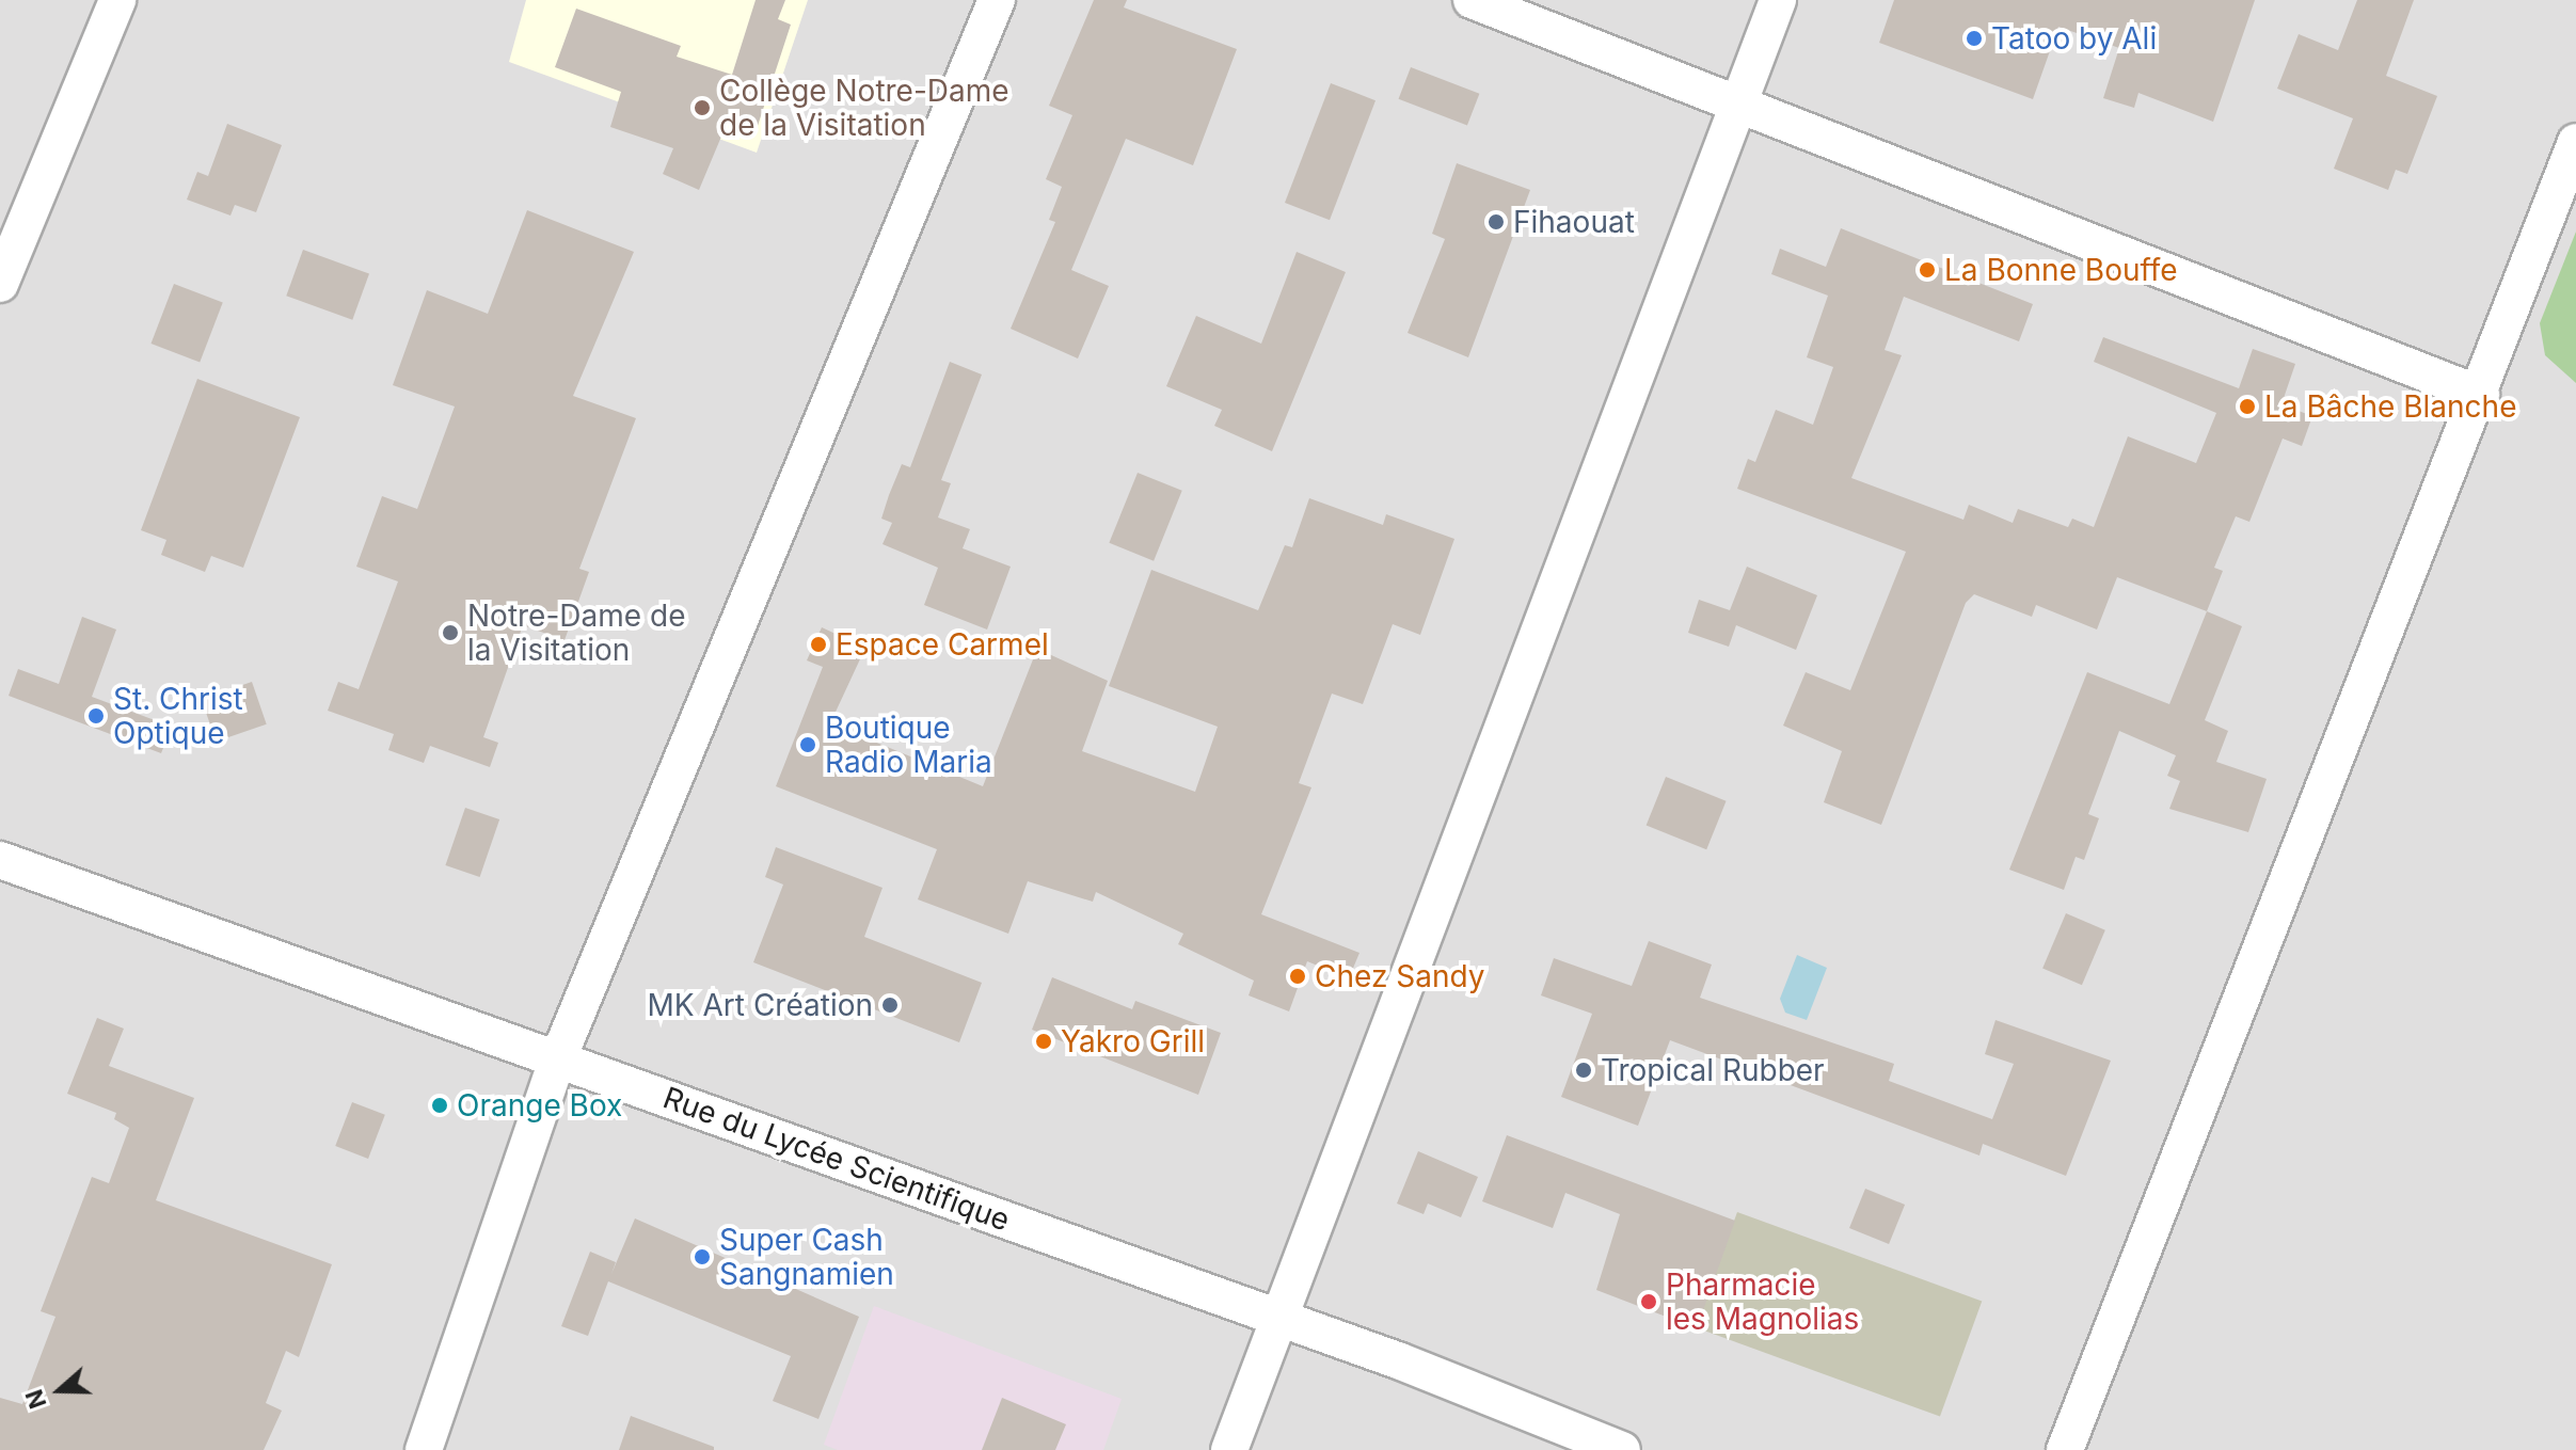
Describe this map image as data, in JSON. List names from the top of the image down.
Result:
{
  "streets": {
    "street": ["Rue du Lycée Scientifique"]
  },
  "places": [
    "Tatoo by Ali",
    "Collège Notre-Dame de la Visitation",
    "Fihaouat",
    "La Bonne Bouffe",
    "La Bâche Blanche",
    "Notre-Dame de la Visitation",
    "Espace Carmel",
    "St. Christ Optique",
    "Boutique Radio Maria",
    "Chez Sandy",
    "MK Art Création",
    "Yakro Grill",
    "Tropical Rubber",
    "Orange Box",
    "Super Cash Sangnamien",
    "Pharmacie les Magnolias"
  ],
  "north": "left"
}
